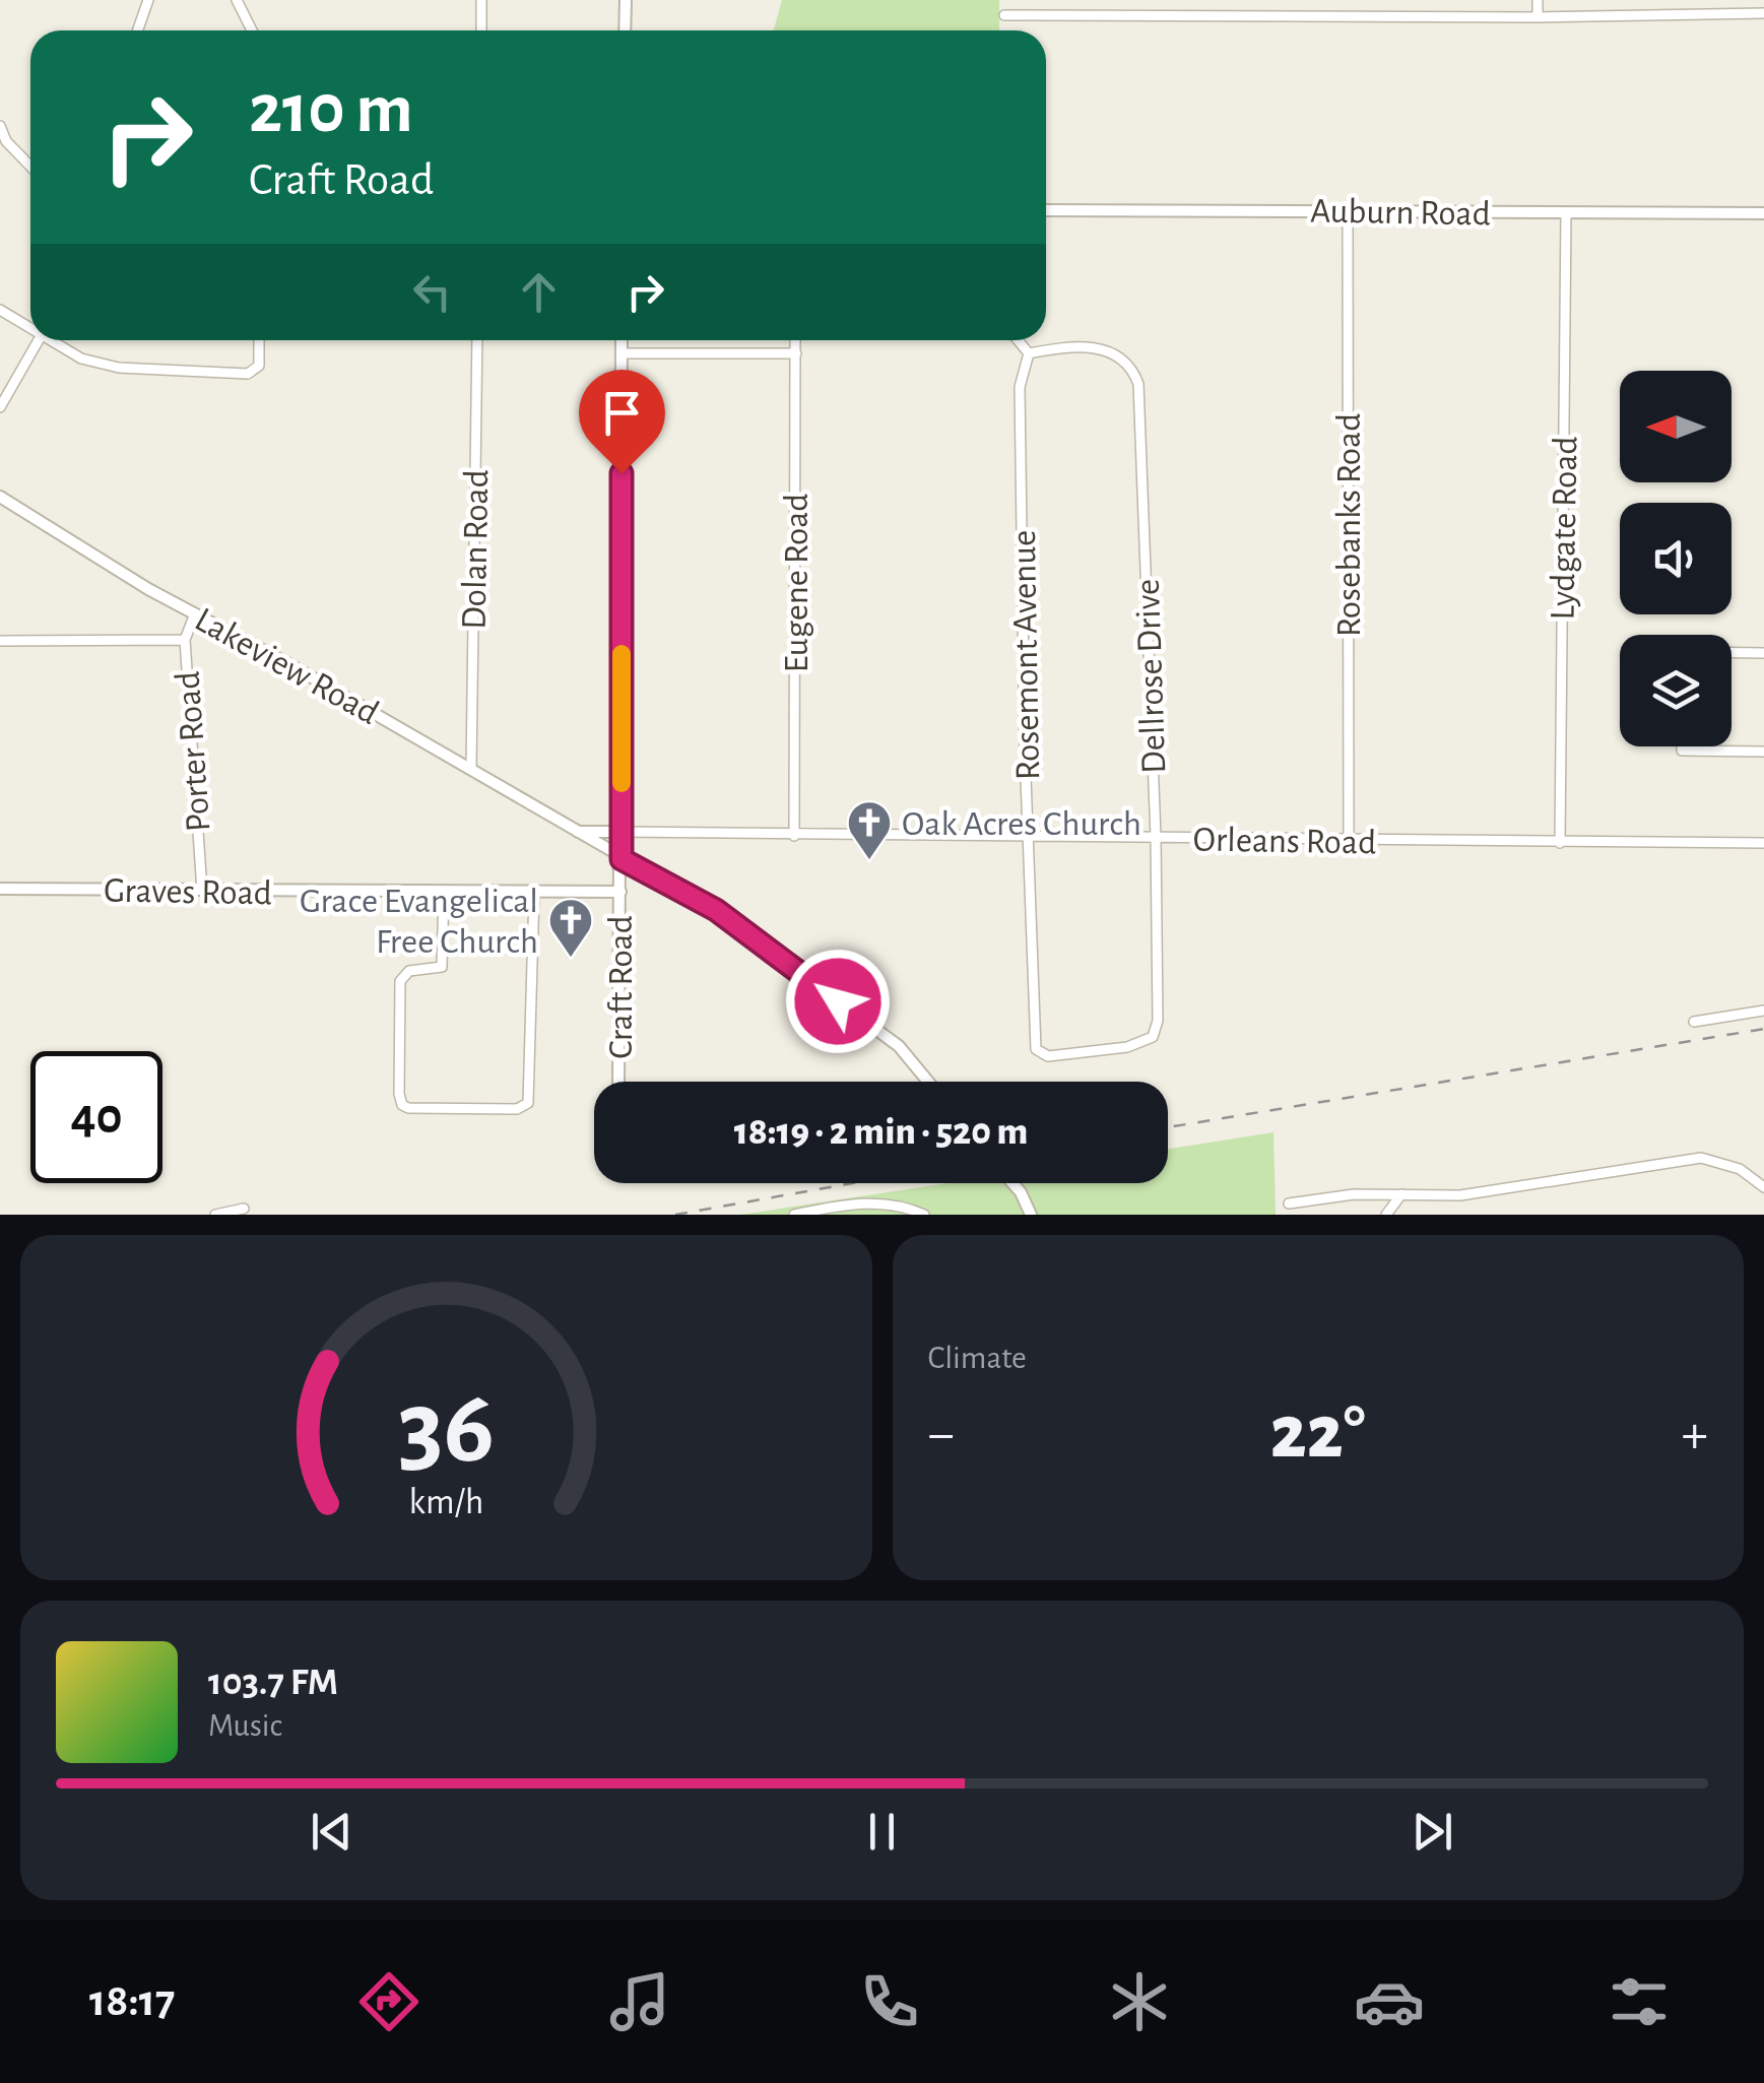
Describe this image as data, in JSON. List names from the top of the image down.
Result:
{
  "streets": {
    "street": [
      "Auburn Road",
      "Rosebanks Road",
      "Lydgate Road",
      "Dolan Road",
      "Eugene Road",
      "Rosemont Avenue",
      "Lakeview Road",
      "Dellrose Drive",
      "Porter Road",
      "Orleans Road",
      "Graves Road",
      "Craft Road"
    ]
  },
  "crossings": [
    ["Auburn Road", "Rosebanks Road"],
    ["Auburn Road", "Lydgate Road"],
    ["Rosebanks Road", "Orleans Road"],
    ["Lydgate Road", "Orleans Road"],
    ["Dolan Road", "Lakeview Road"],
    ["Eugene Road", "Orleans Road"],
    ["Rosemont Avenue", "Dellrose Drive"],
    ["Rosemont Avenue", "Orleans Road"],
    ["Lakeview Road", "Porter Road"],
    ["Lakeview Road", "Craft Road"],
    ["Dellrose Drive", "Orleans Road"],
    ["Porter Road", "Graves Road"],
    ["Orleans Road", "Craft Road"],
    ["Graves Road", "Craft Road"]
  ],
  "places": {
    "church": ["Oak Acres Church", "Grace Evangelical Free Church"]
  },
  "north": "left",
  "page": {
    "turn": ["210 m", "Craft Road"],
    "limit": "40",
    "trip": "18:19 · 2 min · 520 m",
    "tile": "Climate",
    "heat": ["−", "22°", "+"],
    "song": ["103.7 FM", "Music"],
    "tabs": "18:17",
    "gauge": ["36", "km/h"]
  }
}
